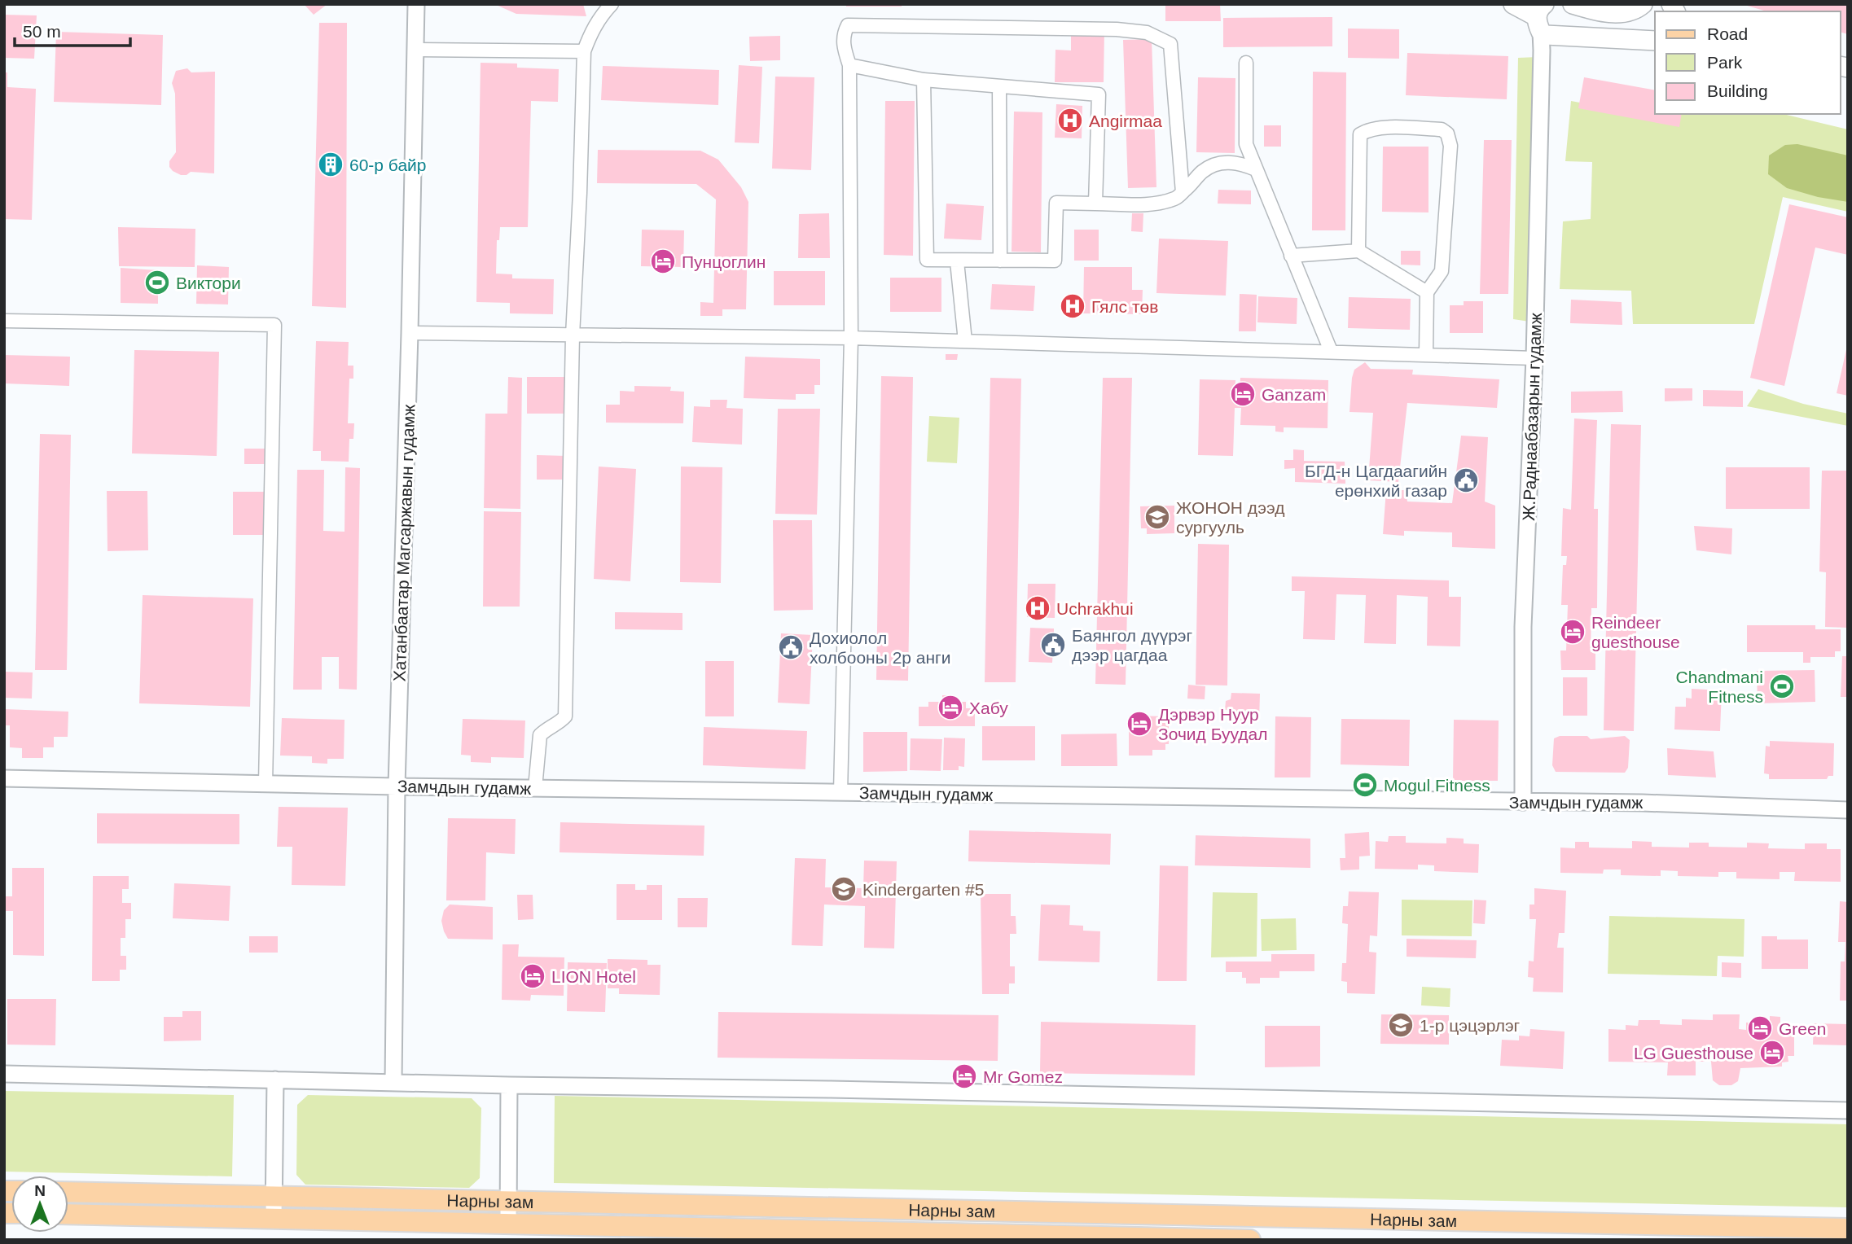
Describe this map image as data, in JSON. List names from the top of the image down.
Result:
{
  "streets": {
    "main road": ["Нарны зам"],
    "street": ["Ж.Раднаабазарын гудамж", "Хатанбаатар Магсаржавын гудамж", "Замчдын гудамж"]
  },
  "crossings": [
    ["Ж.Раднаабазарын гудамж", "Замчдын гудамж"],
    ["Хатанбаатар Магсаржавын гудамж", "Замчдын гудамж"]
  ],
  "places": {
    "hospital": ["Angirmaa", "Гялс төв", "Uchrakhui"],
    "building": ["60-р байр"],
    "hotel": [
      "Пунцоглин",
      "Ganzam",
      "Reindeer guesthouse",
      "Хабу",
      "Дэрвэр Нуур Зочид Буудал",
      "LION Hotel",
      "Green",
      "LG Guesthouse",
      "Mr Gomez"
    ],
    "sports": ["Виктори", "Chandmani Fitness", "Mogul Fitness"],
    "public building": ["БГД-н Цагдаагийн ерөнхий газар", "Баянгол дүүрэг дээр цагдаа", "Дохиолол холбооны 2р анги"],
    "school or university": ["ЖОНОН дээд сургууль", "Kindergarten #5", "1-р цэцэрлэг"]
  },
  "legend": ["Road", "Park", "Building"],
  "scale_bar": "50 m",
  "north": "top"
}
